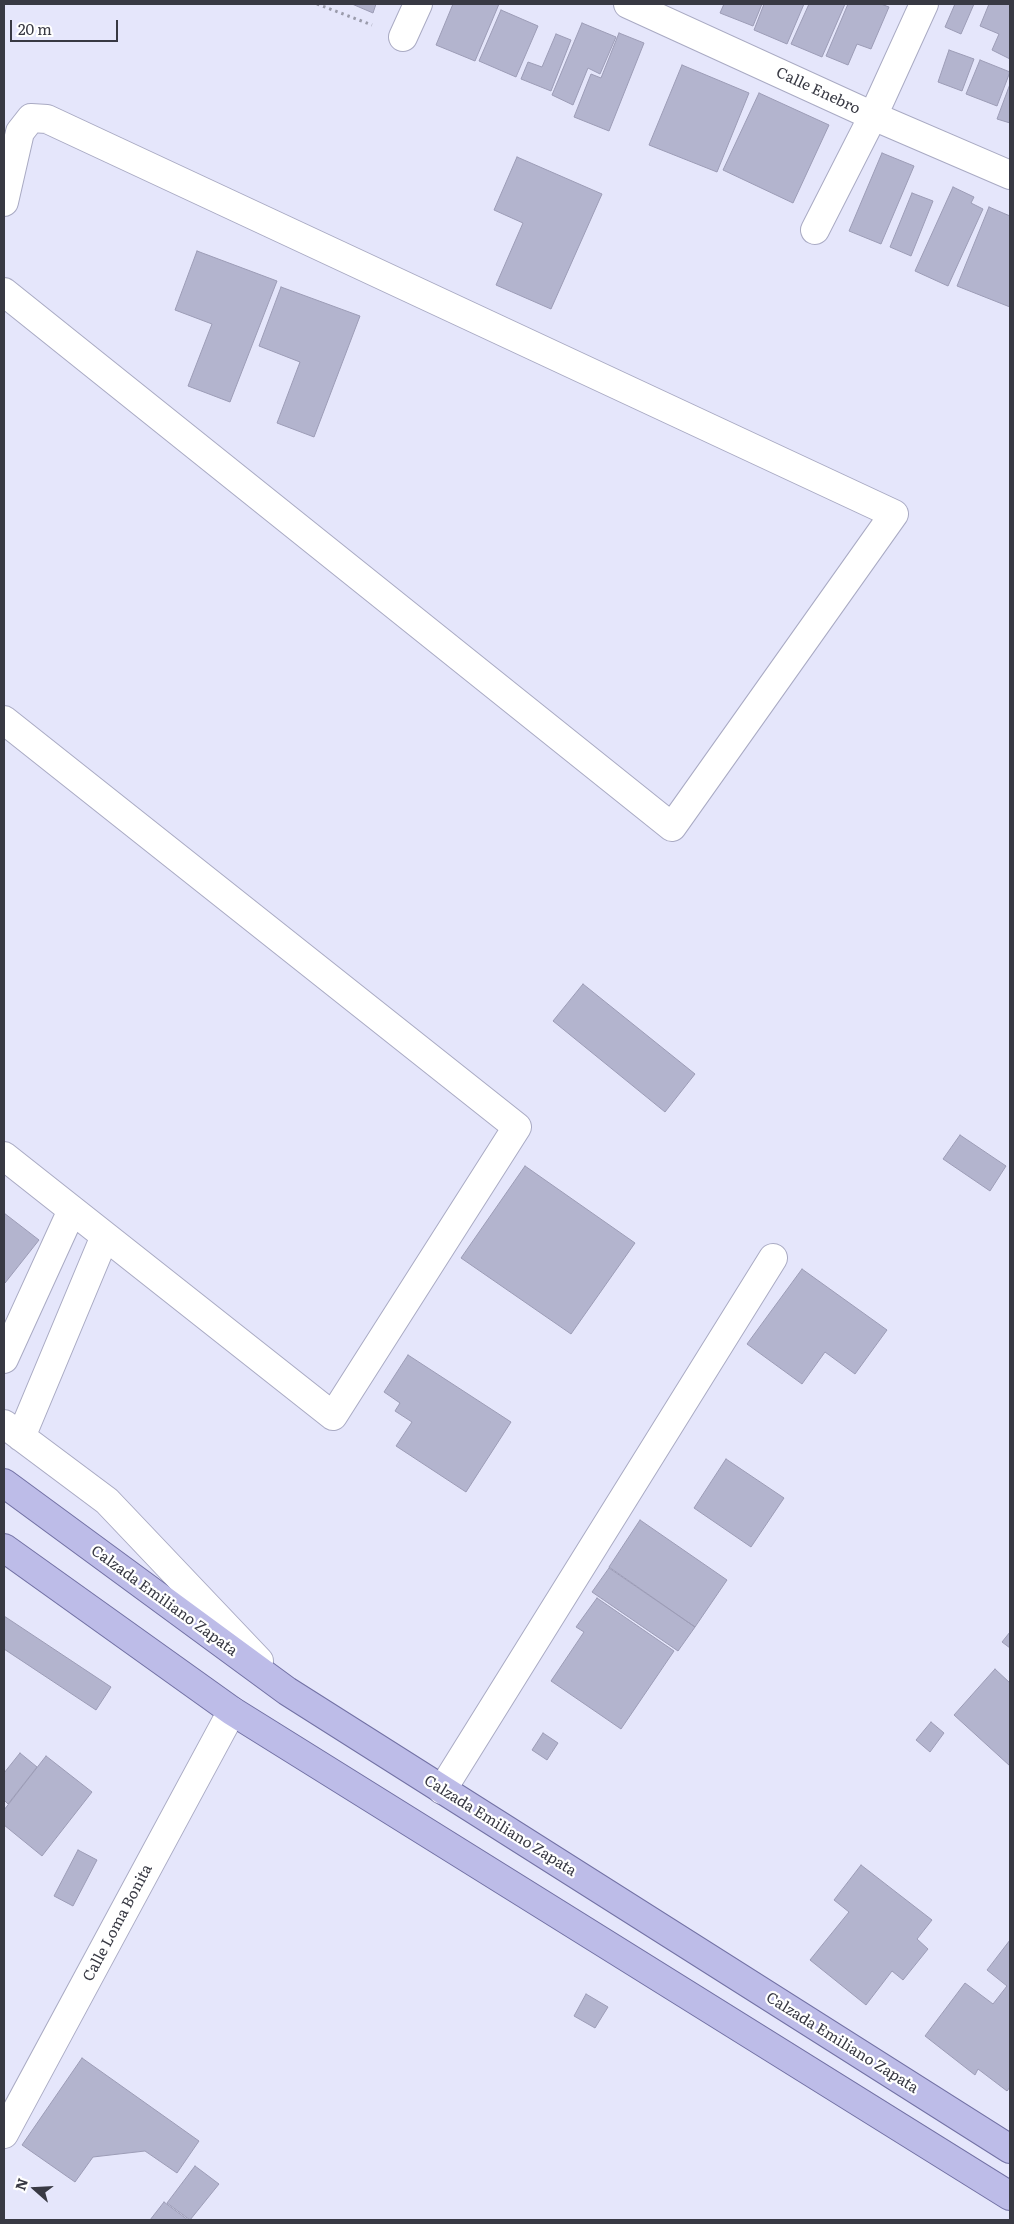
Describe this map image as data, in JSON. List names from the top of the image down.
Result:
{
  "streets": {
    "main road": ["Calzada Emiliano Zapata"],
    "street": ["Calle Enebro", "Calle Loma Bonita"]
  },
  "scale_bar": "20 m",
  "north": "left"
}
